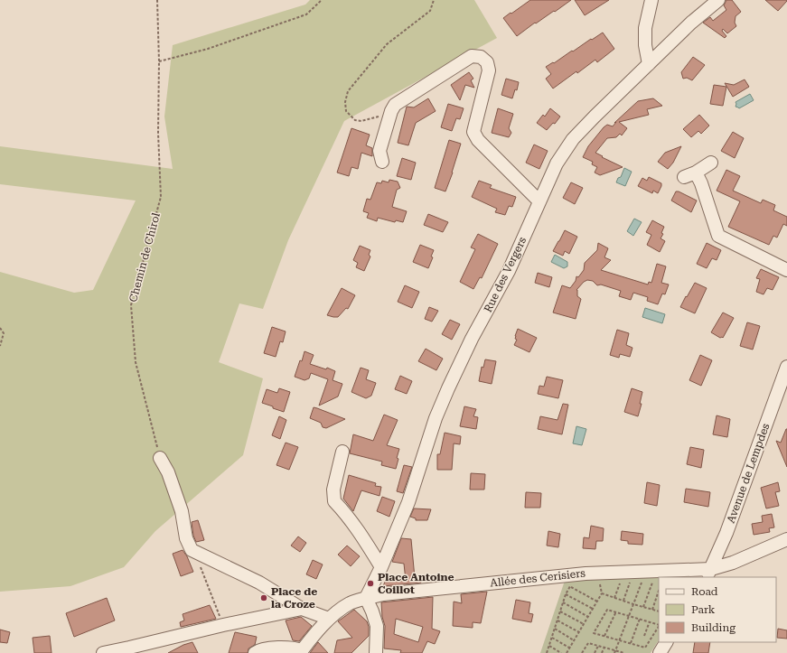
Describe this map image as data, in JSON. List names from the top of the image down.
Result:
{
  "streets": {
    "street": ["Rue des Vergers", "Avenue de Lempdes", "Allée des Cerisiers"],
    "path": ["Chemin de Chirol"]
  },
  "crossings": [
    ["Rue des Vergers", "Allée des Cerisiers"],
    ["Avenue de Lempdes", "Allée des Cerisiers"]
  ],
  "places": ["Place Antoine Coillot", "Place de la Croze"],
  "legend": ["Road", "Park", "Building"]
}
